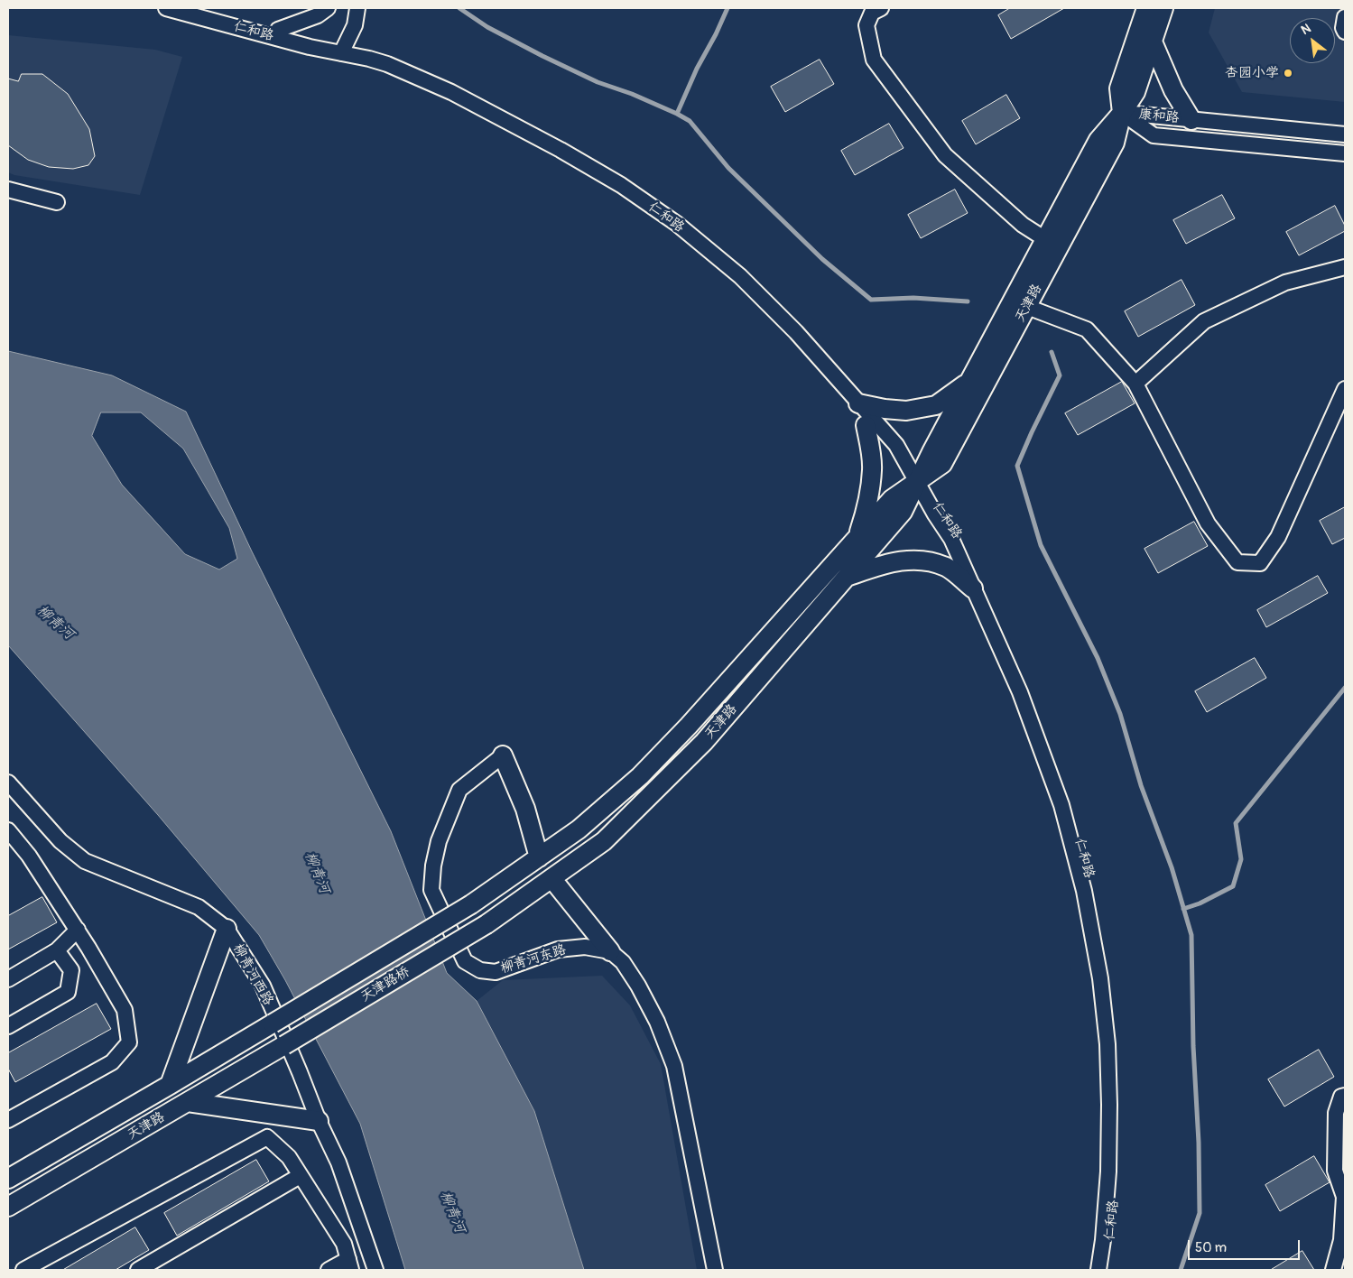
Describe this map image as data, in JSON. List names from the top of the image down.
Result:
{
  "streets": {
    "main road": ["天津路", "天津路桥"],
    "street": [
      "仁和路",
      "康和路",
      "柳青河东路",
      "柳青河西路"
    ]
  },
  "crossings": [
    ["仁和路", "天津路"],
    ["康和路", "天津路"],
    ["天津路", "天津路桥"]
  ],
  "water": ["柳青河"],
  "places": ["杏园小学"],
  "scale_bar": "50 m",
  "north": "top left"
}
